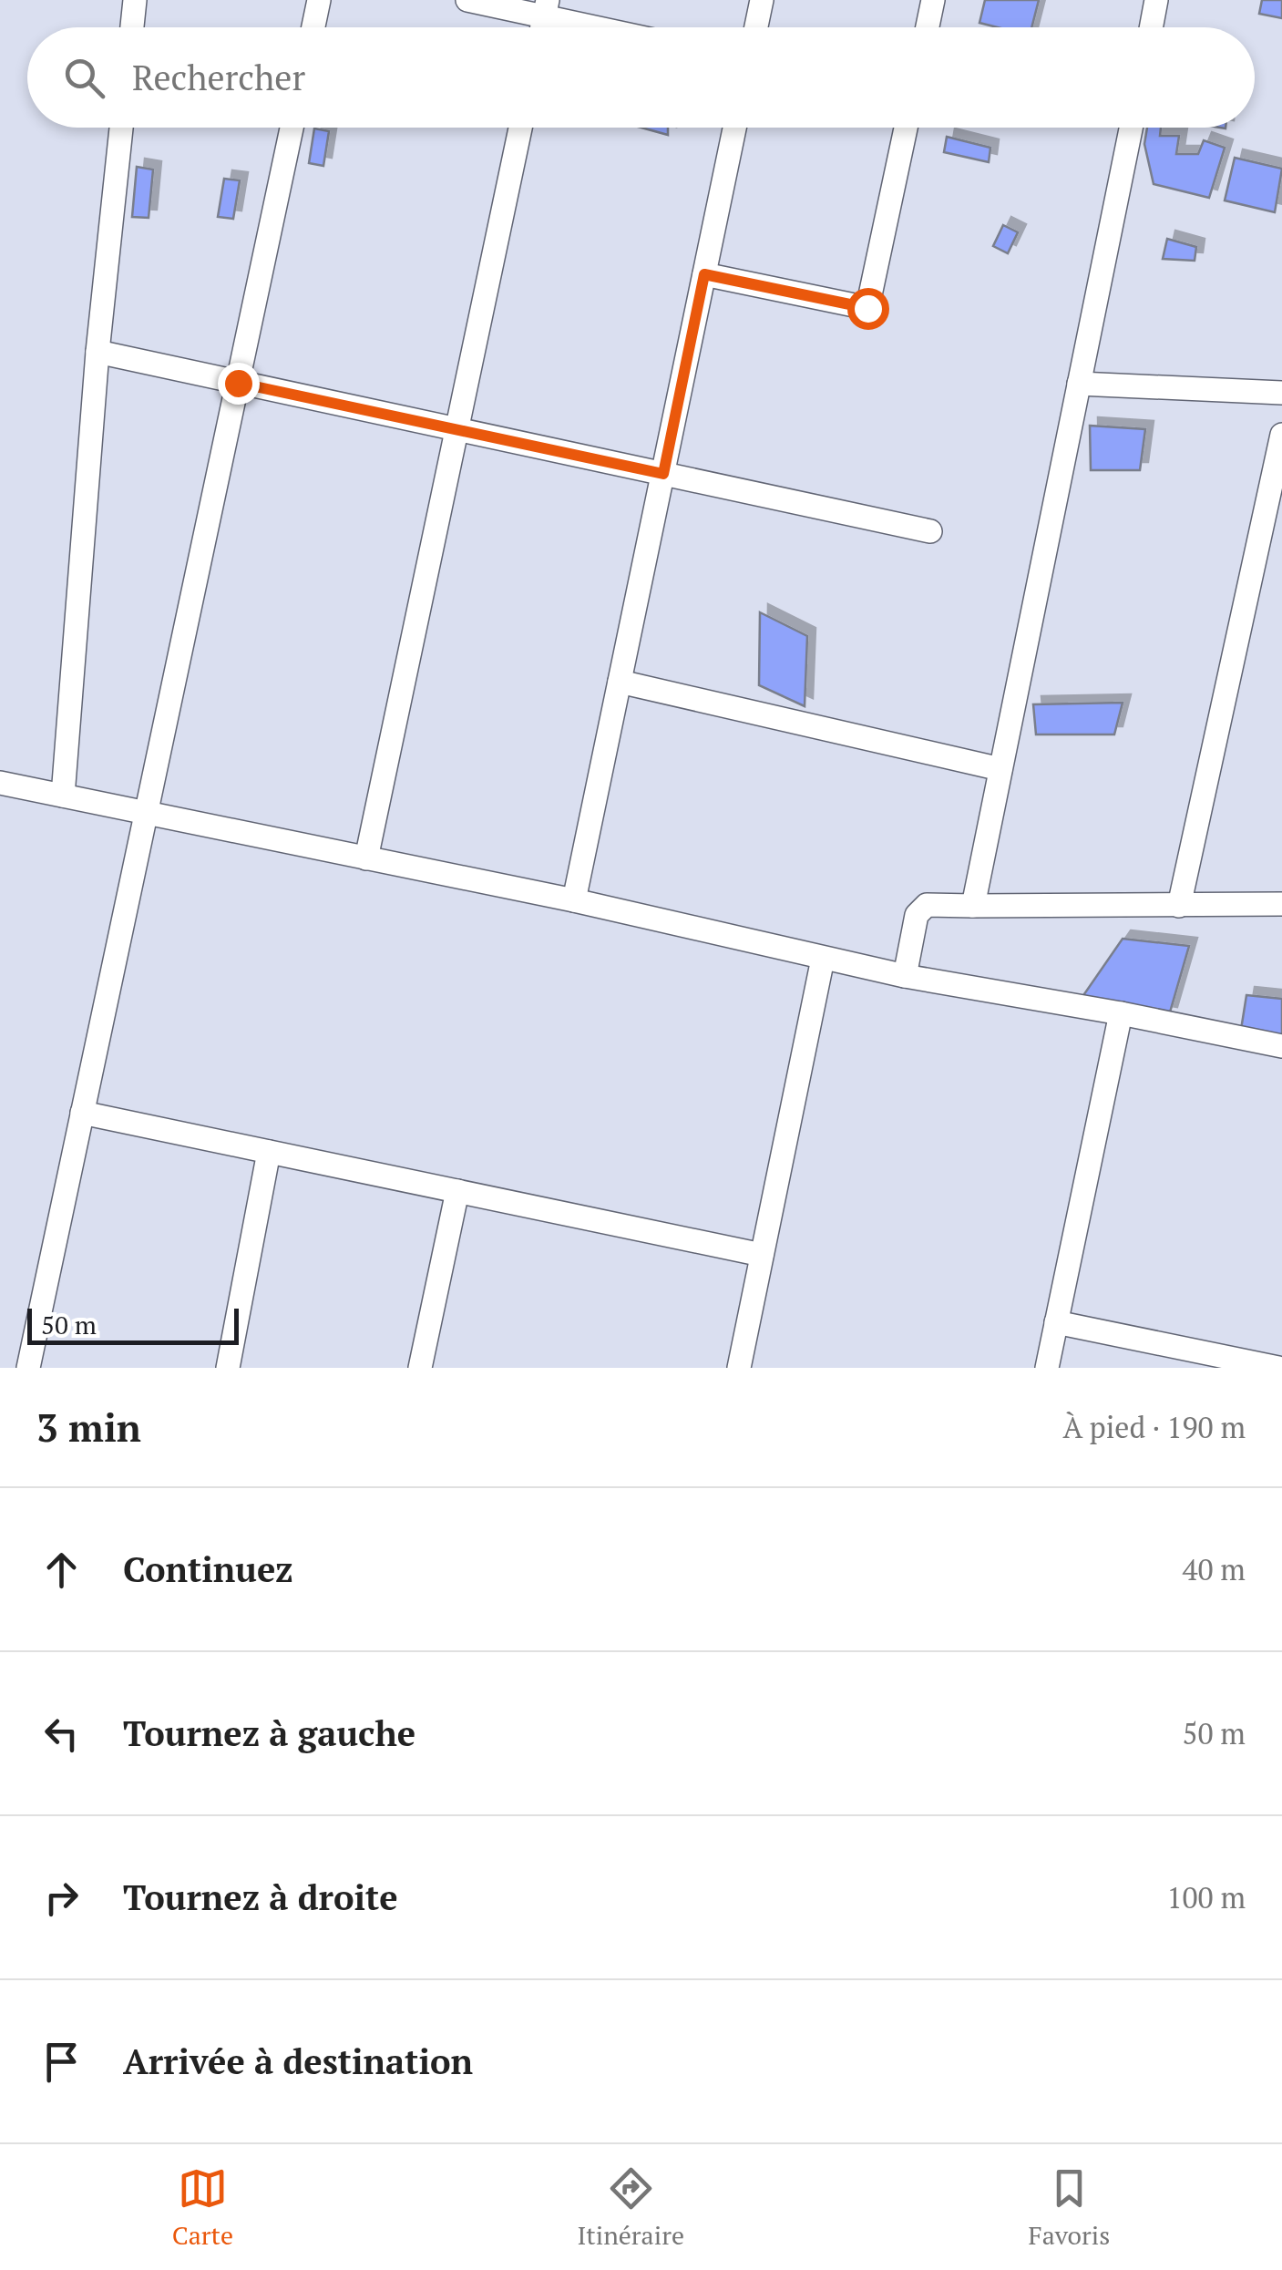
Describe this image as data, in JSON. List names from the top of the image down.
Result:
{
  "scale_bar": "50 m",
  "page": {
    "search": "Rechercher",
    "scale": "50 m",
    "heading": ["3 min", "À pied · 190 m"],
    "list": [
      ["Continuez", "40 m"],
      ["Tournez à gauche", "50 m"],
      ["Tournez à droite", "100 m"],
      "Arrivée à destination"
    ],
    "nav": ["Carte", "Itinéraire", "Favoris"]
  }
}
